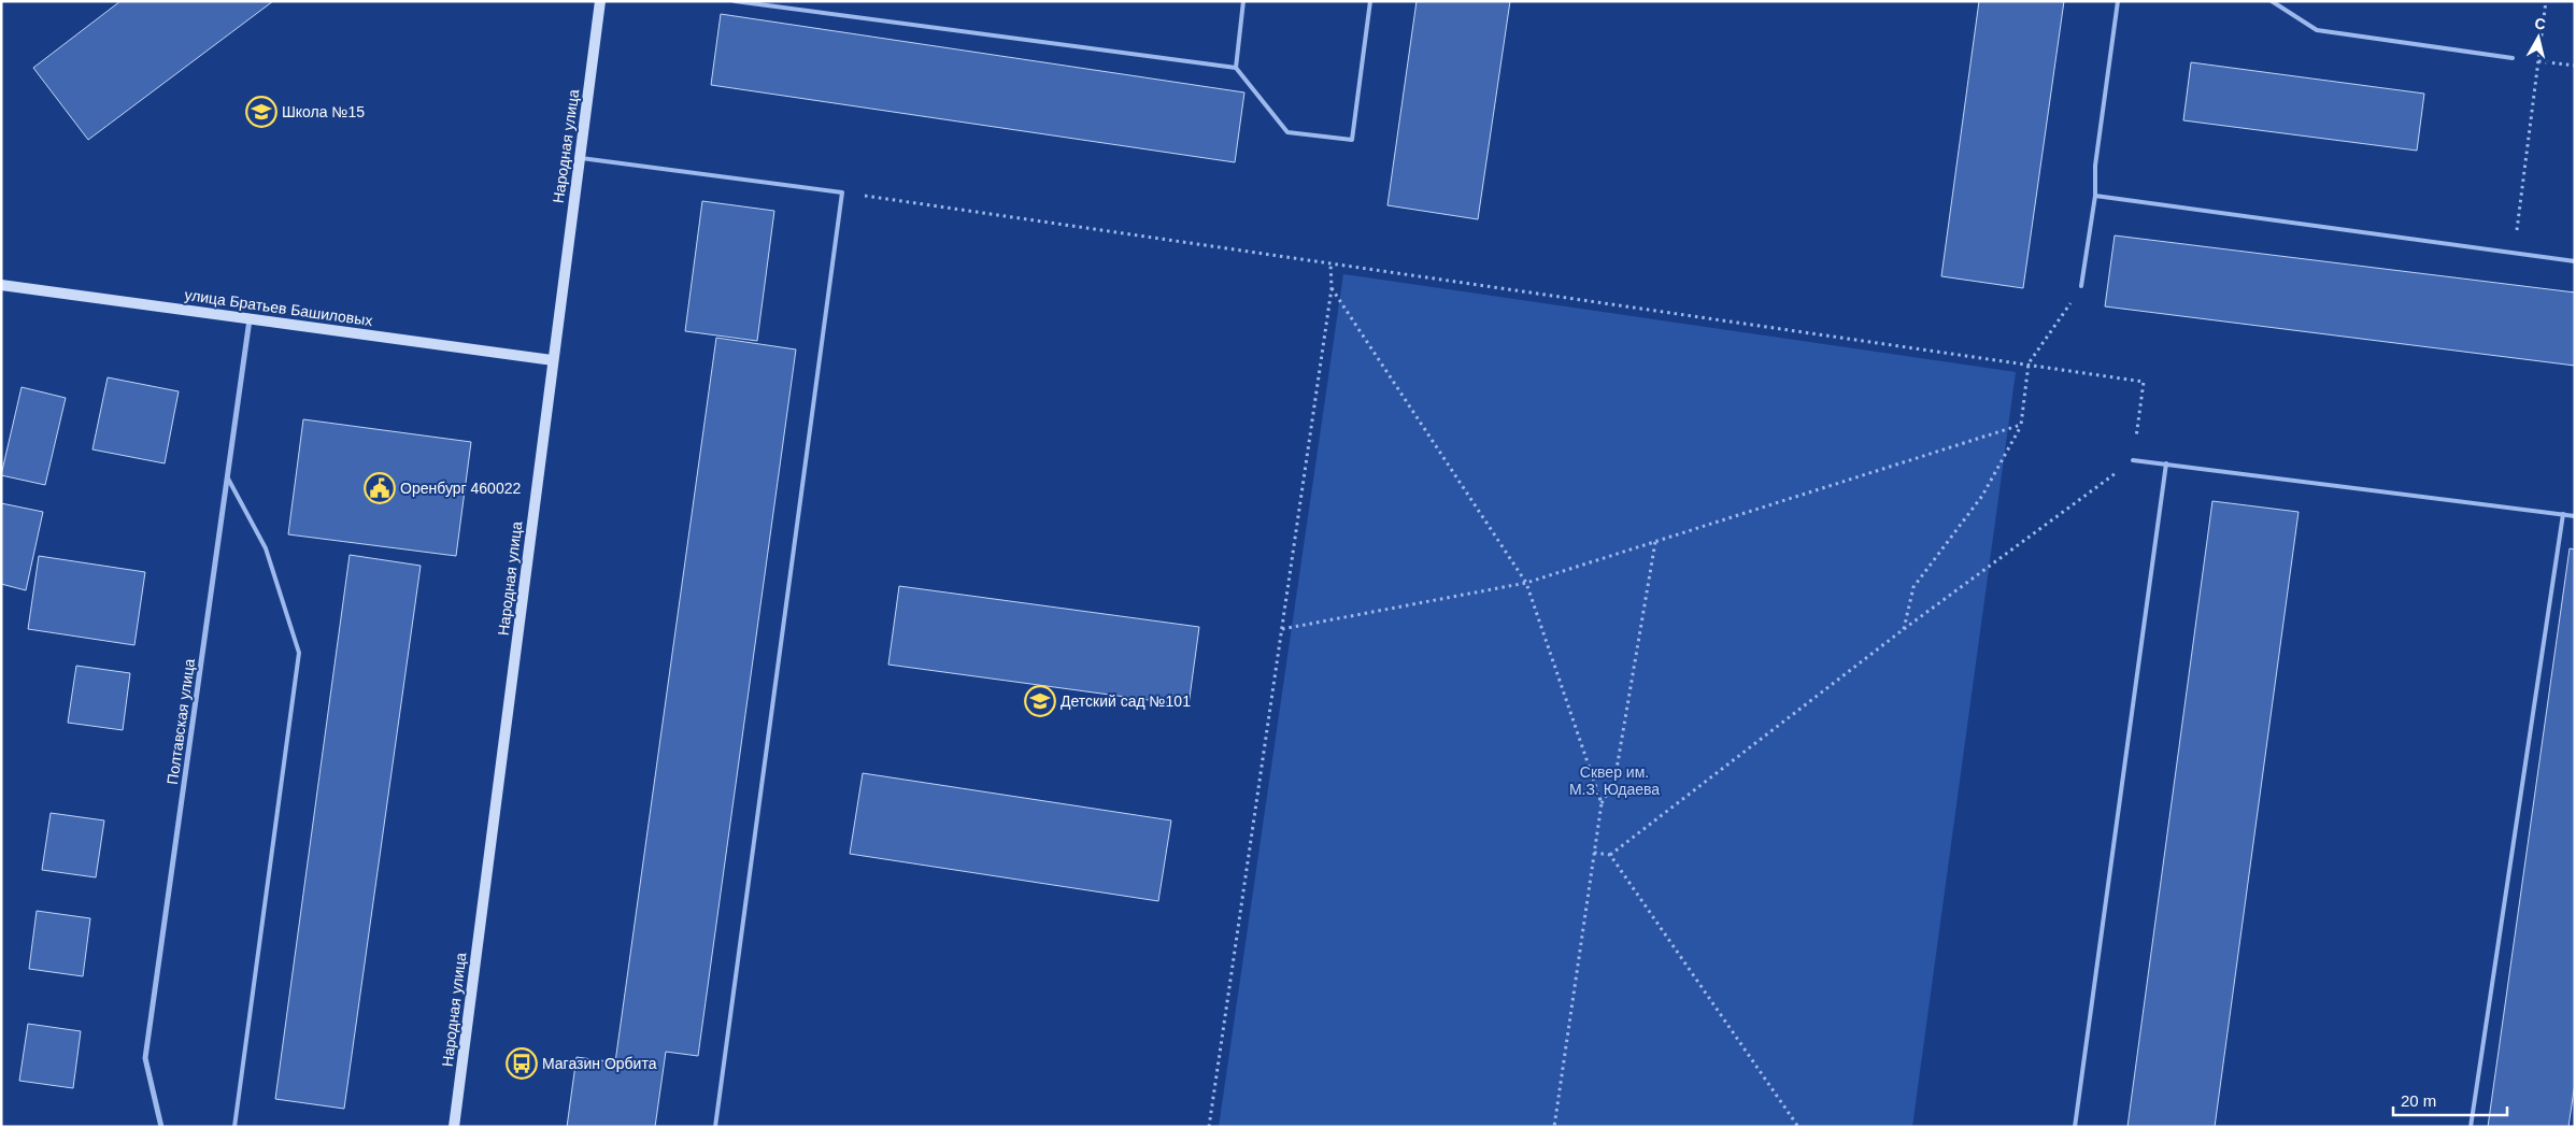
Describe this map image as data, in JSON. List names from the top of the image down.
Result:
{
  "streets": {
    "street": ["Народная улица", "улица Братьев Башиловых", "Полтавская улица"]
  },
  "crossings": [
    ["Народная улица", "улица Братьев Башиловых"],
    ["улица Братьев Башиловых", "Полтавская улица"]
  ],
  "parks": ["Сквер им. М.З. Юдаева"],
  "places": {
    "school or university": ["Школа №15", "Детский сад №101"],
    "public building": ["Оренбург 460022"],
    "bus stop": ["Магазин Орбита"]
  },
  "scale_bar": "20 m",
  "north": "top"
}
